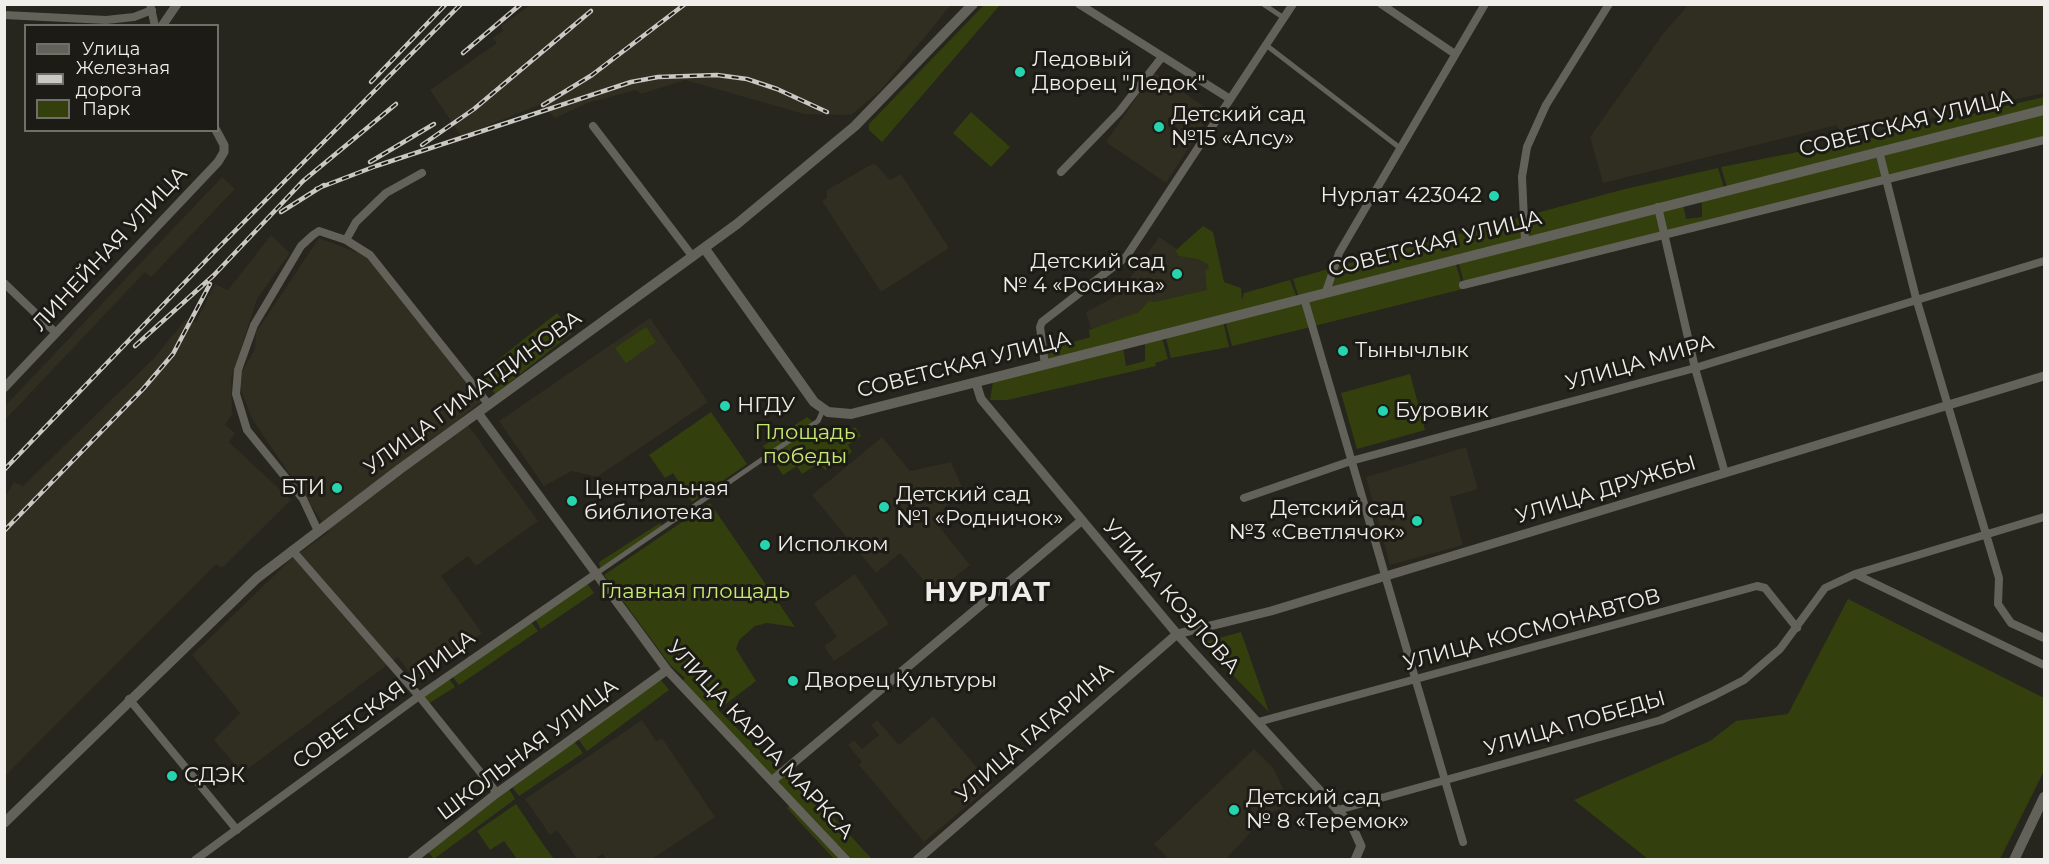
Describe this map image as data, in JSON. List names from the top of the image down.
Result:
{
  "streets": {
    "main road": ["СОВЕТСКАЯ УЛИЦА", "УЛИЦА ГИМАТДИНОВА"],
    "street": [
      "ЛИНЕЙНАЯ УЛИЦА",
      "УЛИЦА МИРА",
      "УЛИЦА ДРУЖБЫ",
      "УЛИЦА КОЗЛОВА",
      "УЛИЦА КОСМОНАВТОВ",
      "УЛИЦА ПОБЕДЫ",
      "УЛИЦА ГАГАРИНА",
      "УЛИЦА КАРЛА МАРКСА",
      "ШКОЛЬНАЯ УЛИЦА"
    ]
  },
  "crossings": [
    ["СОВЕТСКАЯ УЛИЦА", "УЛИЦА КОЗЛОВА"],
    ["СОВЕТСКАЯ УЛИЦА", "УЛИЦА КАРЛА МАРКСА"],
    ["УЛИЦА ГИМАТДИНОВА", "УЛИЦА КАРЛА МАРКСА"],
    ["УЛИЦА ДРУЖБЫ", "УЛИЦА КОЗЛОВА"],
    ["УЛИЦА ДРУЖБЫ", "УЛИЦА ГАГАРИНА"],
    ["УЛИЦА КОЗЛОВА", "УЛИЦА КОСМОНАВТОВ"],
    ["УЛИЦА КОЗЛОВА", "УЛИЦА ПОБЕДЫ"],
    ["УЛИЦА КОЗЛОВА", "УЛИЦА ГАГАРИНА"],
    ["УЛИЦА КОСМОНАВТОВ", "УЛИЦА ПОБЕДЫ"],
    ["УЛИЦА КАРЛА МАРКСА", "ШКОЛЬНАЯ УЛИЦА"]
  ],
  "districts": ["НУРЛАТ"],
  "parks": ["Площадь победы", "Главная площадь"],
  "places": [
    "Ледовый Дворец \"Ледок\"",
    "Детский сад №15 «Алсу»",
    "Нурлат 423042",
    "Детский сад № 4 «Росинка»",
    "Тынычлык",
    "НГДУ",
    "Буровик",
    "БТИ",
    "Центральная библиотека",
    "Детский сад №1 «Родничок»",
    "Детский сад №3 «Светлячок»",
    "Исполком",
    "Дворец Культуры",
    "СДЭК",
    "Детский сад № 8 «Теремок»"
  ],
  "legend": ["Улица", "Железная дорога", "Парк"]
}
